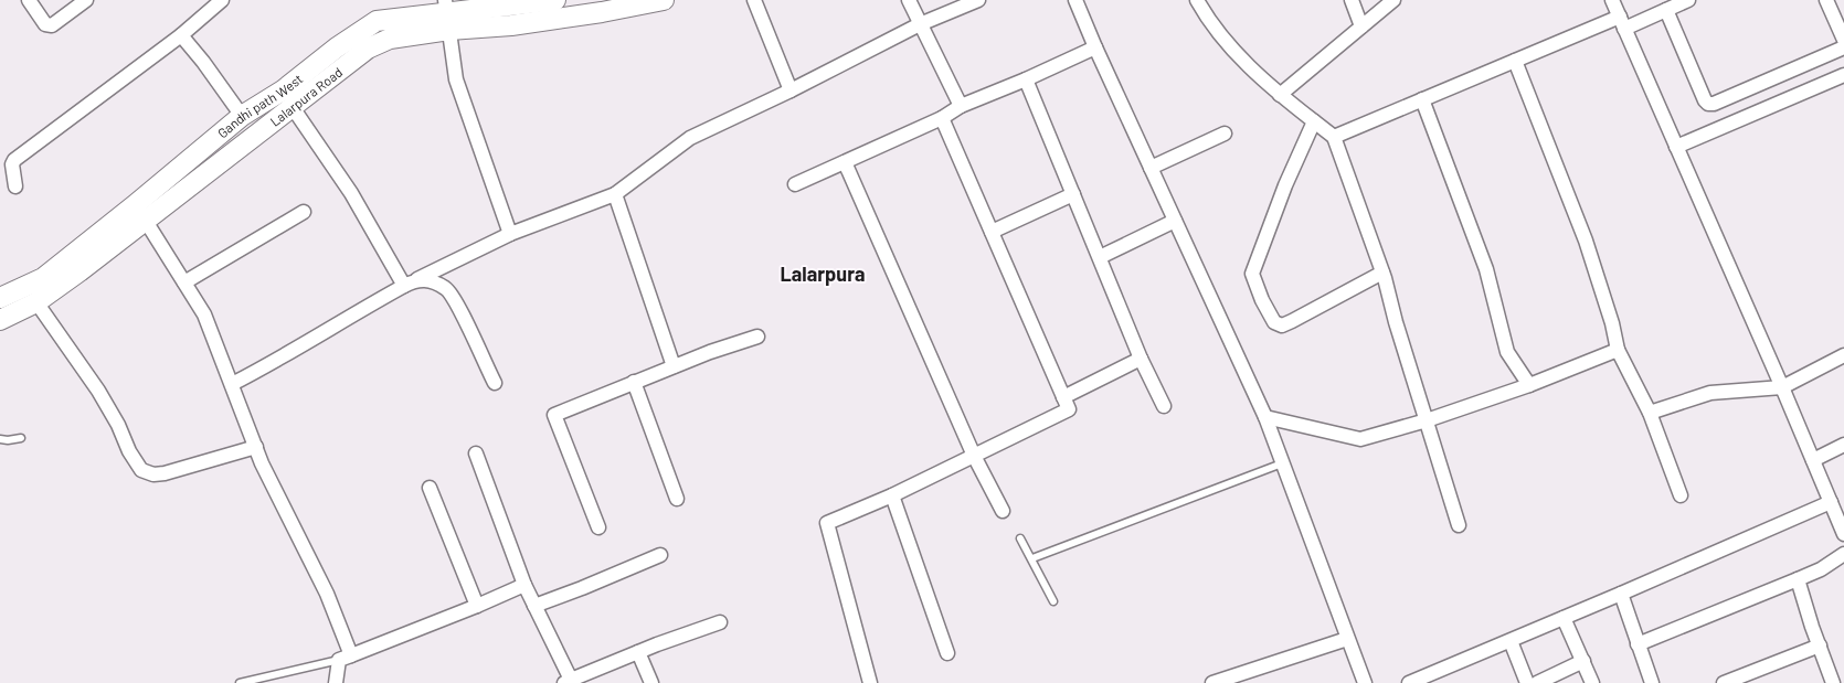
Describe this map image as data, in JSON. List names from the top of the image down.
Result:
{
  "streets": {
    "street": ["Lalarpura Road", "Gandhi path West"]
  },
  "crossings": [
    ["Lalarpura Road", "Gandhi path West"]
  ],
  "districts": ["Lalarpura"]
}
